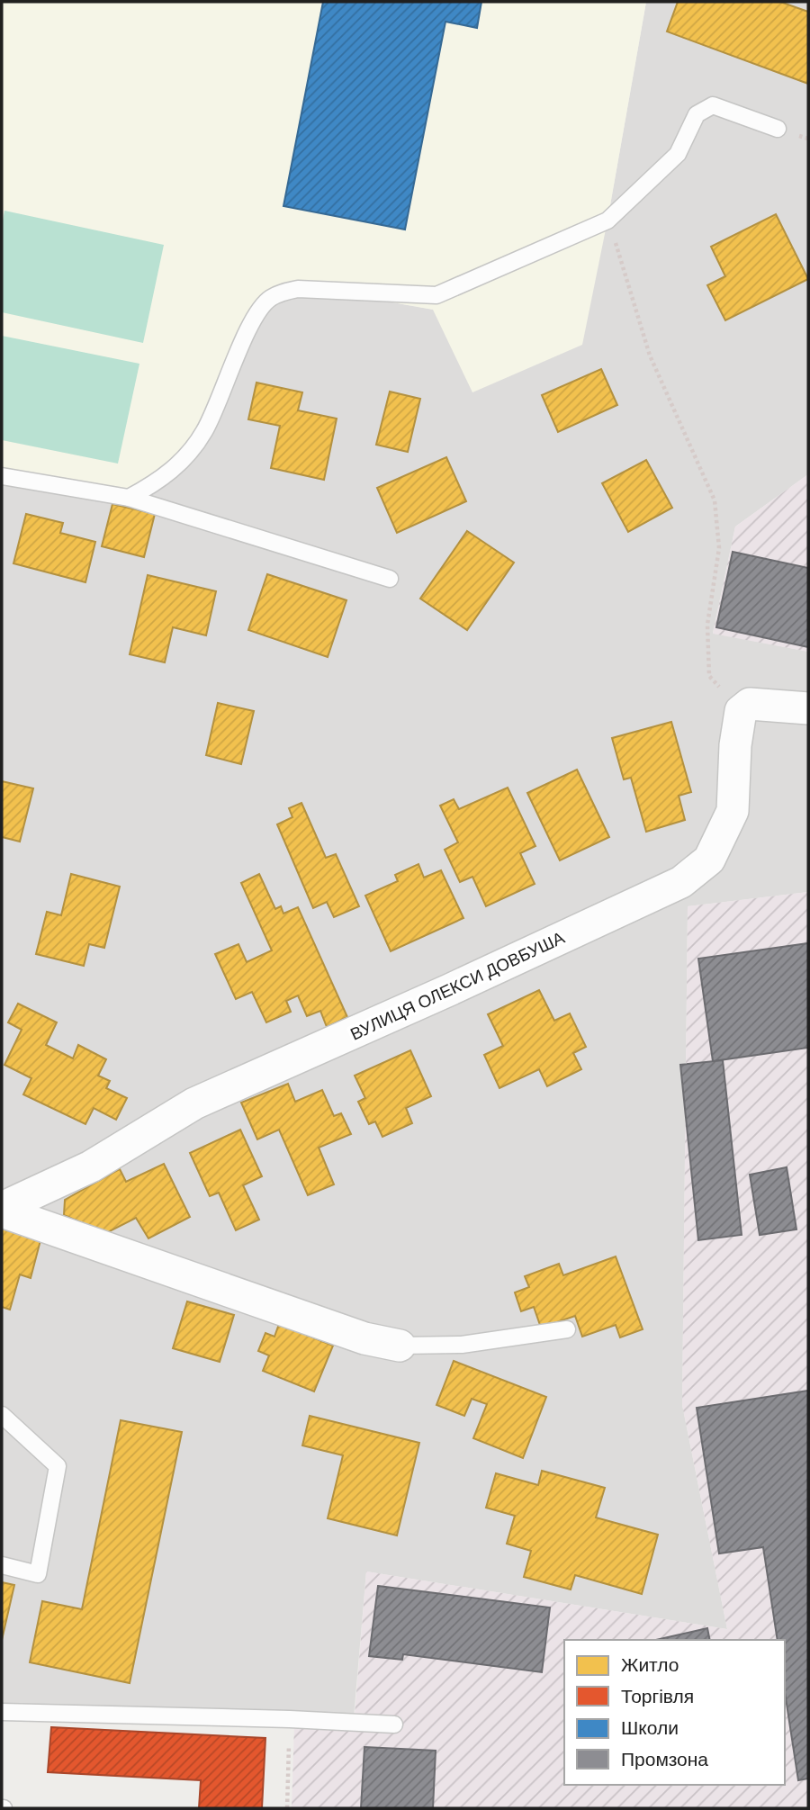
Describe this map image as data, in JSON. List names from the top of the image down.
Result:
{
  "streets": {
    "street": ["ВУЛИЦЯ ОЛЕКСИ ДОВБУША"]
  },
  "legend": [
    "Житло",
    "Торгівля",
    "Школи",
    "Промзона"
  ]
}
